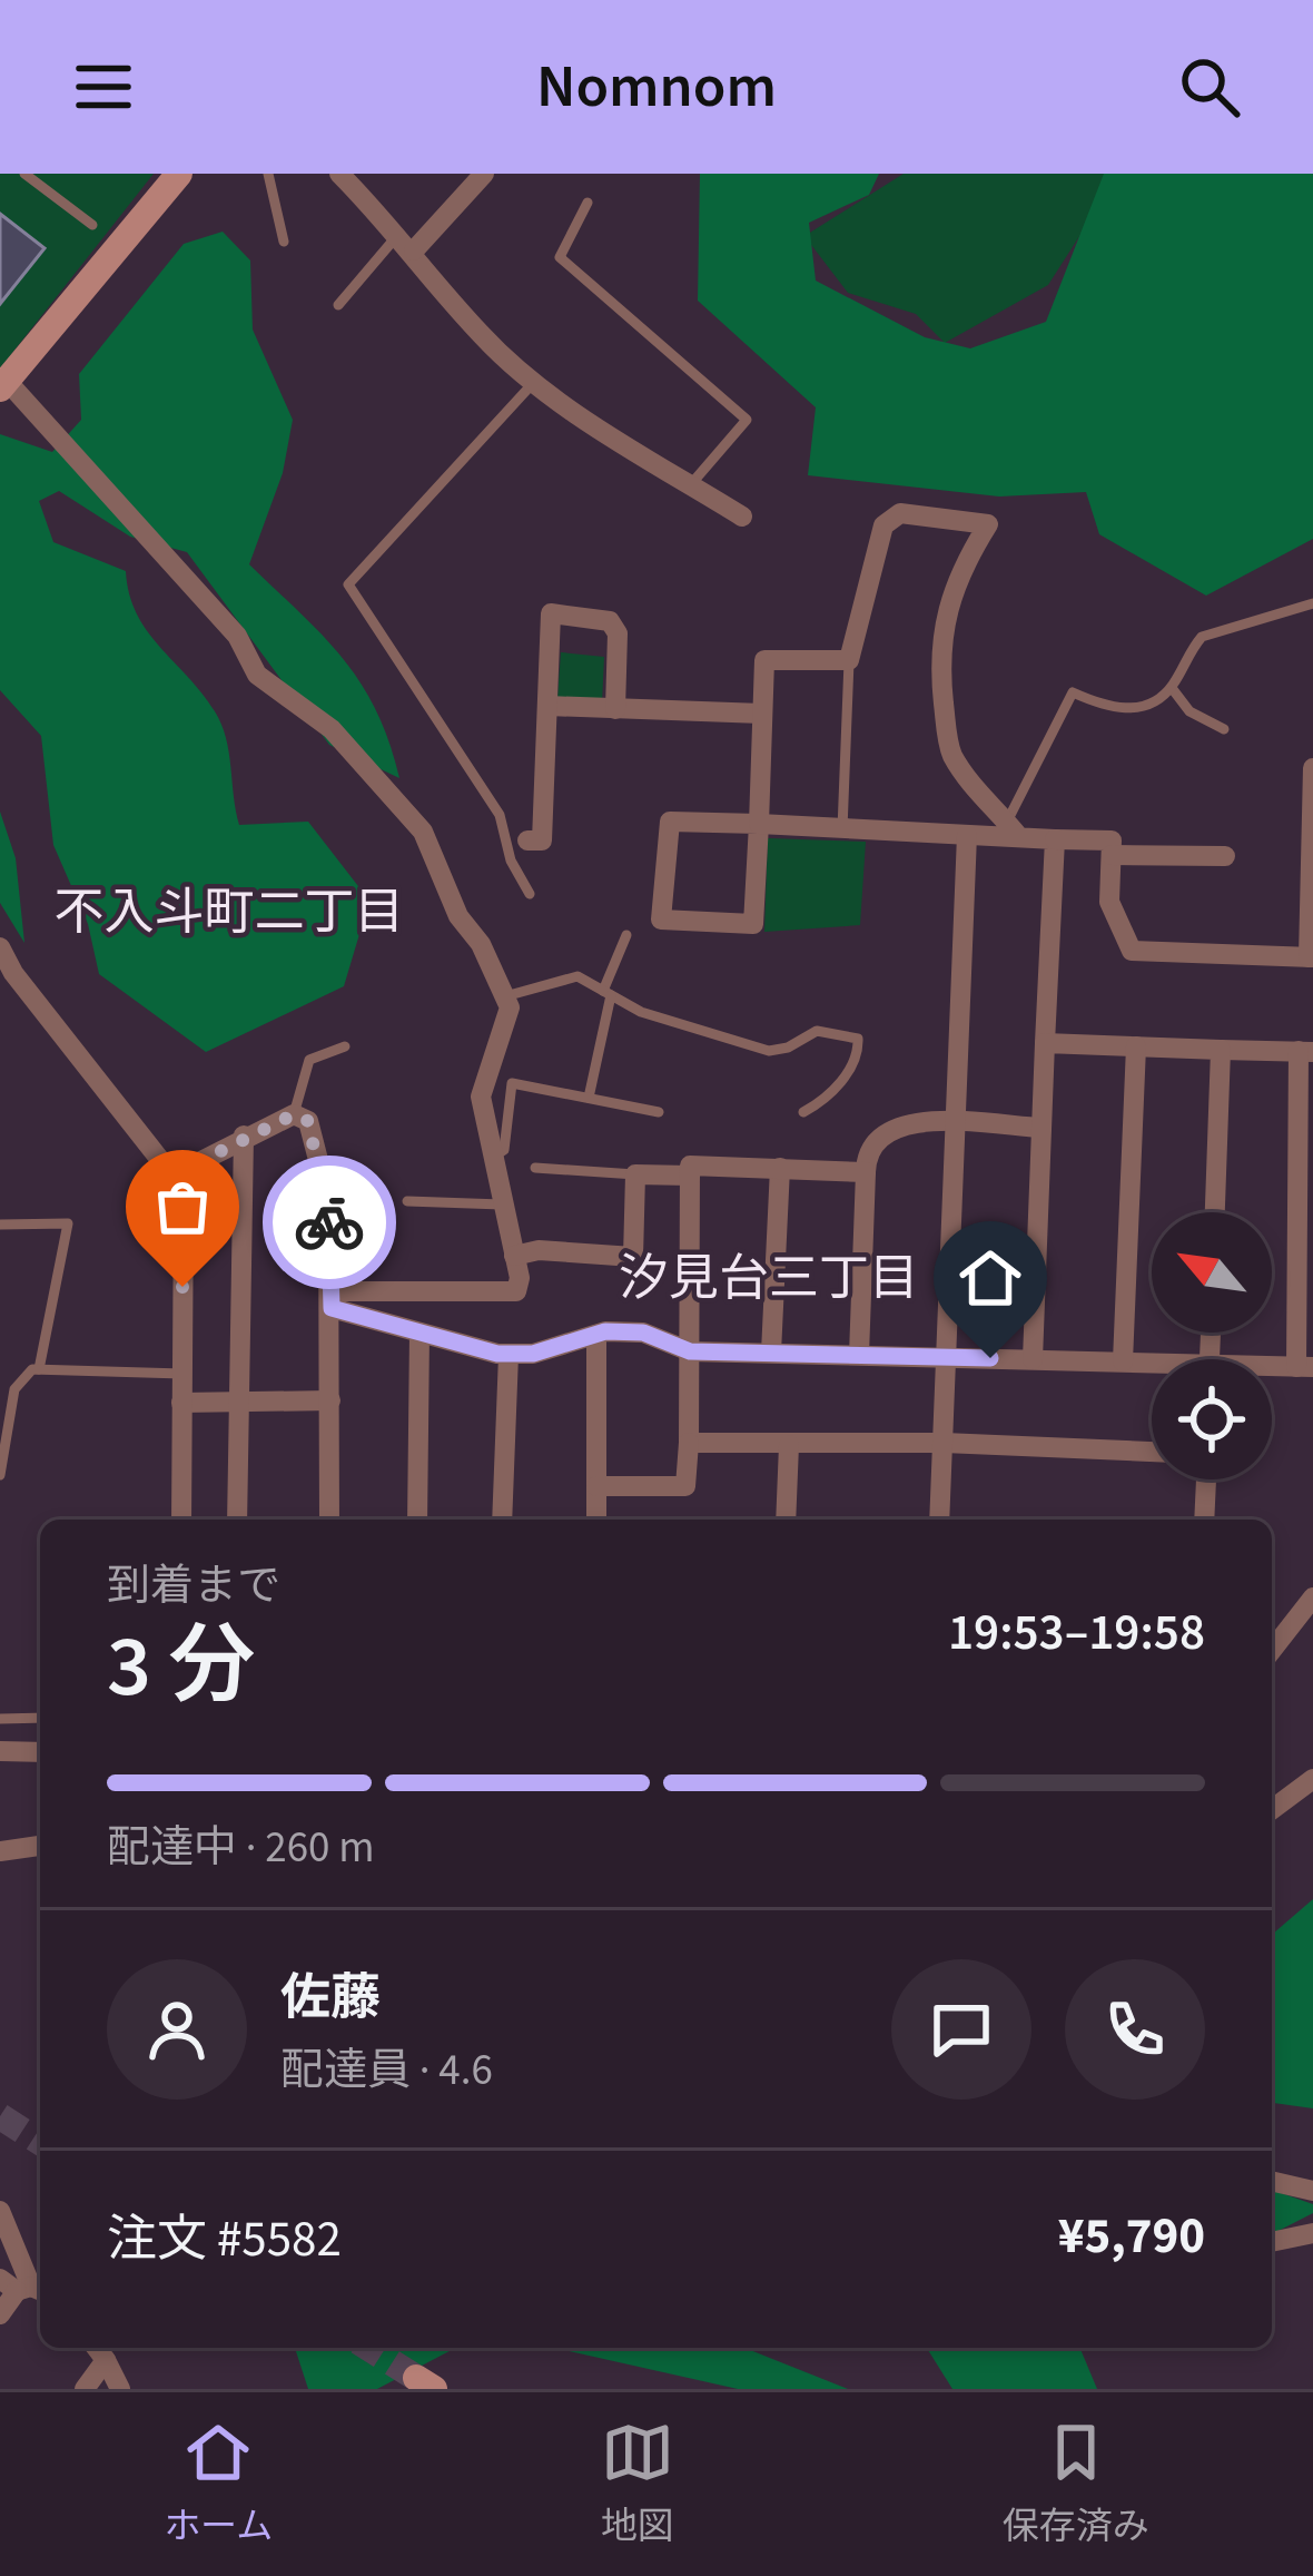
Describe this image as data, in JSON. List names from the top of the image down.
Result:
{
  "districts": ["不入斗町二丁目", "汐見台三丁目"],
  "north": "top left",
  "page": {
    "header": "Nomnom",
    "heading": ["3 分", "到着まで", "19:53–19:58"],
    "panel": [
      "佐藤",
      "配達員 · 4.6",
      "注文 #5582",
      "¥5,790"
    ],
    "bar": "配達中 · 260 m",
    "tabs": ["ホーム", "地図", "保存済み"]
  }
}
